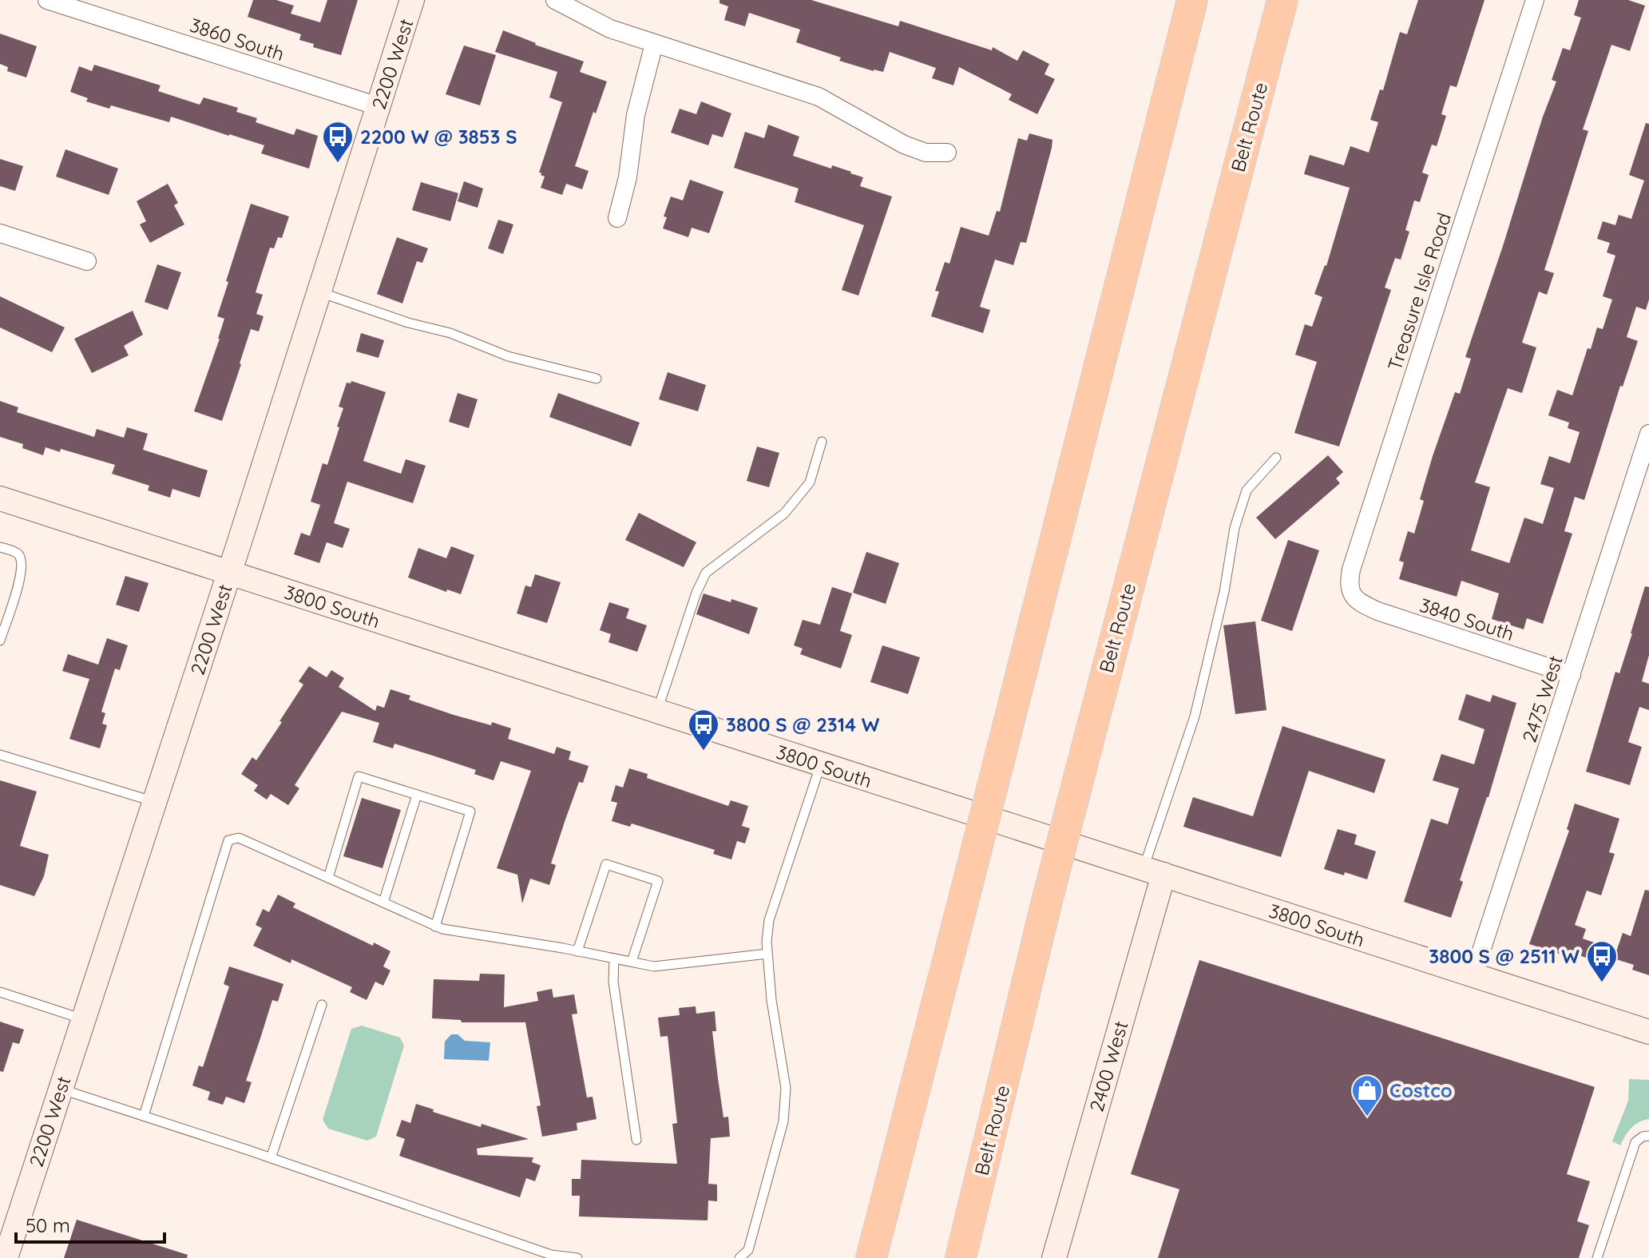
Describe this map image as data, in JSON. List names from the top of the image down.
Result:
{
  "streets": {
    "highway": ["Belt Route"],
    "street": [
      "3860 South",
      "2200 West",
      "Treasure Isle Road",
      "3800 South",
      "3840 South",
      "2475 West",
      "2400 West"
    ]
  },
  "crossings": [
    ["3860 South", "2200 West"],
    ["2200 West", "3800 South"],
    ["Treasure Isle Road", "3840 South"],
    ["3800 South", "2475 West"],
    ["3800 South", "2400 West"],
    ["3840 South", "2475 West"]
  ],
  "places": {
    "bus stop": ["2200 W @ 3853 S", "3800 S @ 2314 W", "3800 S @ 2511 W"],
    "shop": ["Costco"]
  },
  "scale_bar": "50 m"
}
